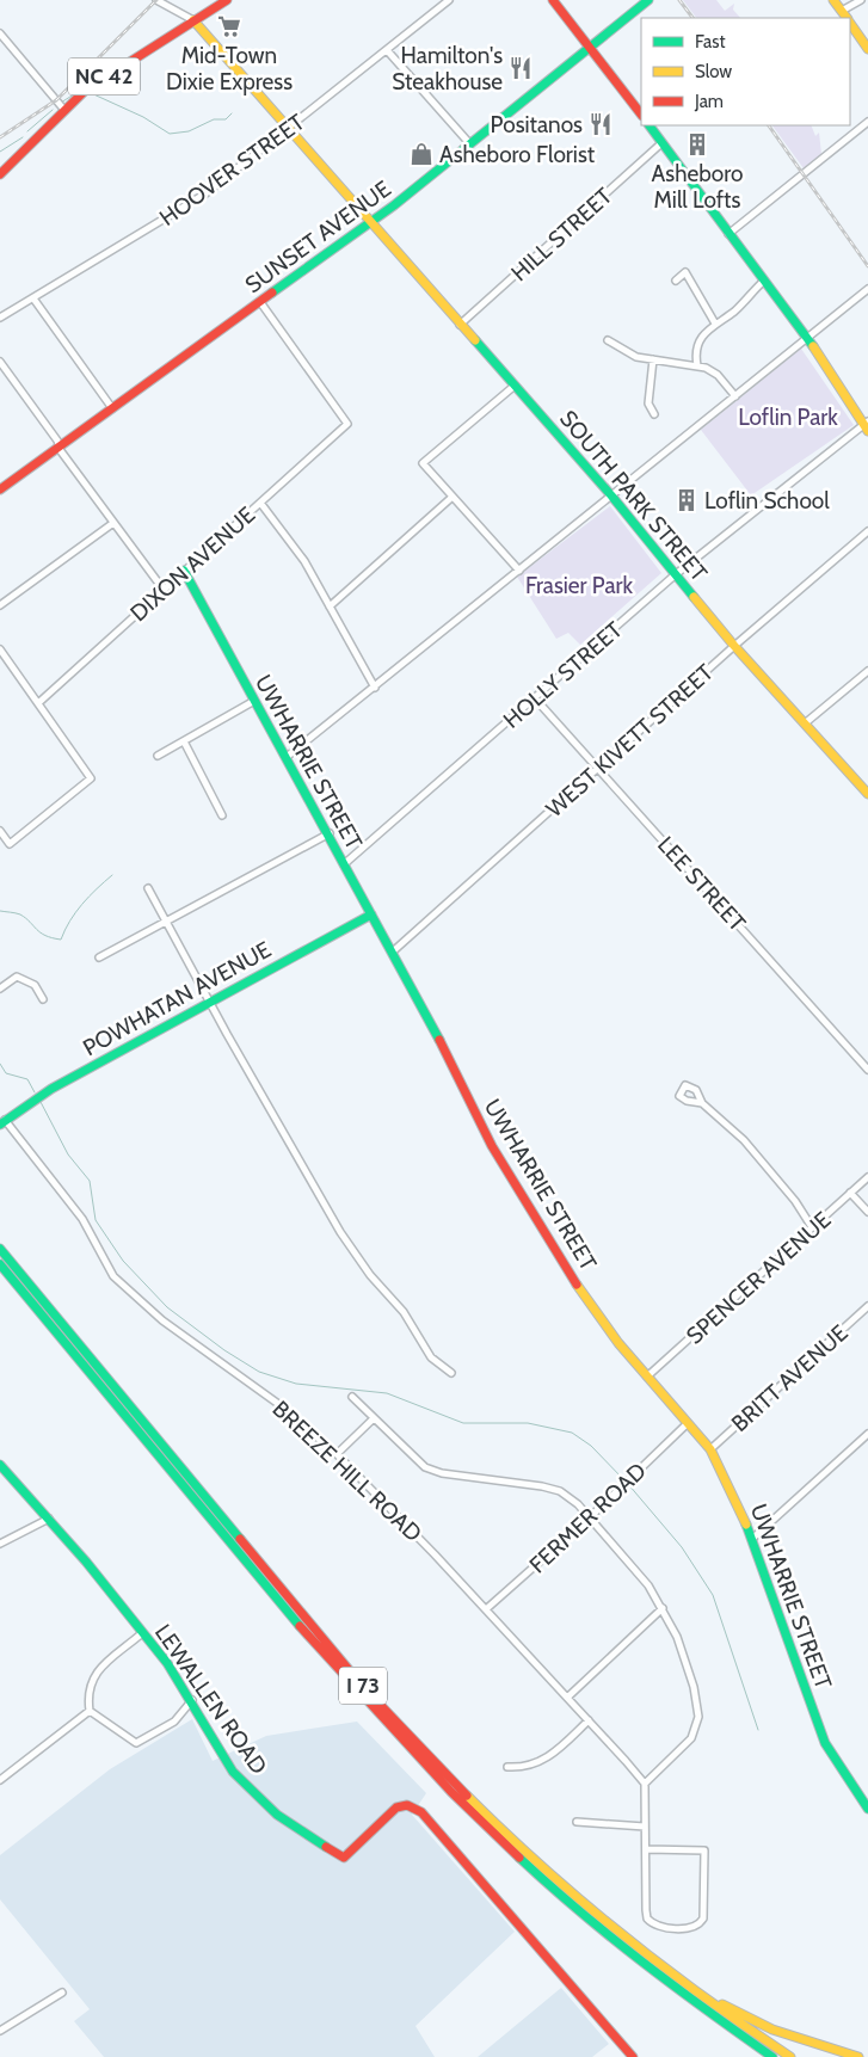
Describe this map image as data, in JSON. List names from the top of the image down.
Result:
{
  "streets": {
    "main road": [
      "NC 42",
      "SUNSET AVENUE",
      "SOUTH PARK STREET",
      "UWHARRIE STREET",
      "POWHATAN AVENUE",
      "I 73",
      "LEWALLEN ROAD"
    ],
    "street": [
      "HOOVER STREET",
      "HILL STREET",
      "DIXON AVENUE",
      "HOLLY STREET",
      "WEST KIVETT STREET",
      "LEE STREET",
      "SPENCER AVENUE",
      "BRITT AVENUE",
      "BREEZE HILL ROAD",
      "FERMER ROAD"
    ]
  },
  "crossings": [
    ["NC 42", "SOUTH PARK STREET"],
    ["HOOVER STREET", "SOUTH PARK STREET"],
    ["HILL STREET", "SOUTH PARK STREET"],
    ["SUNSET AVENUE", "SOUTH PARK STREET"],
    ["SUNSET AVENUE", "DIXON AVENUE"],
    ["SOUTH PARK STREET", "HOLLY STREET"],
    ["SOUTH PARK STREET", "WEST KIVETT STREET"],
    ["DIXON AVENUE", "UWHARRIE STREET"],
    ["HOLLY STREET", "UWHARRIE STREET"],
    ["HOLLY STREET", "LEE STREET"],
    ["WEST KIVETT STREET", "UWHARRIE STREET"],
    ["WEST KIVETT STREET", "LEE STREET"],
    ["UWHARRIE STREET", "POWHATAN AVENUE"],
    ["UWHARRIE STREET", "SPENCER AVENUE"],
    ["UWHARRIE STREET", "BRITT AVENUE"],
    ["UWHARRIE STREET", "FERMER ROAD"],
    ["POWHATAN AVENUE", "BREEZE HILL ROAD"],
    ["BREEZE HILL ROAD", "FERMER ROAD"]
  ],
  "parks": ["Loflin Park", "Frasier Park"],
  "places": {
    "supermarket": ["Mid-Town Dixie Express"],
    "restaurant": ["Hamilton's Steakhouse", "Positanos"],
    "building": ["Asheboro Mill Lofts", "Loflin School"],
    "shop": ["Asheboro Florist"]
  },
  "legend": ["Fast", "Slow", "Jam"]
}
